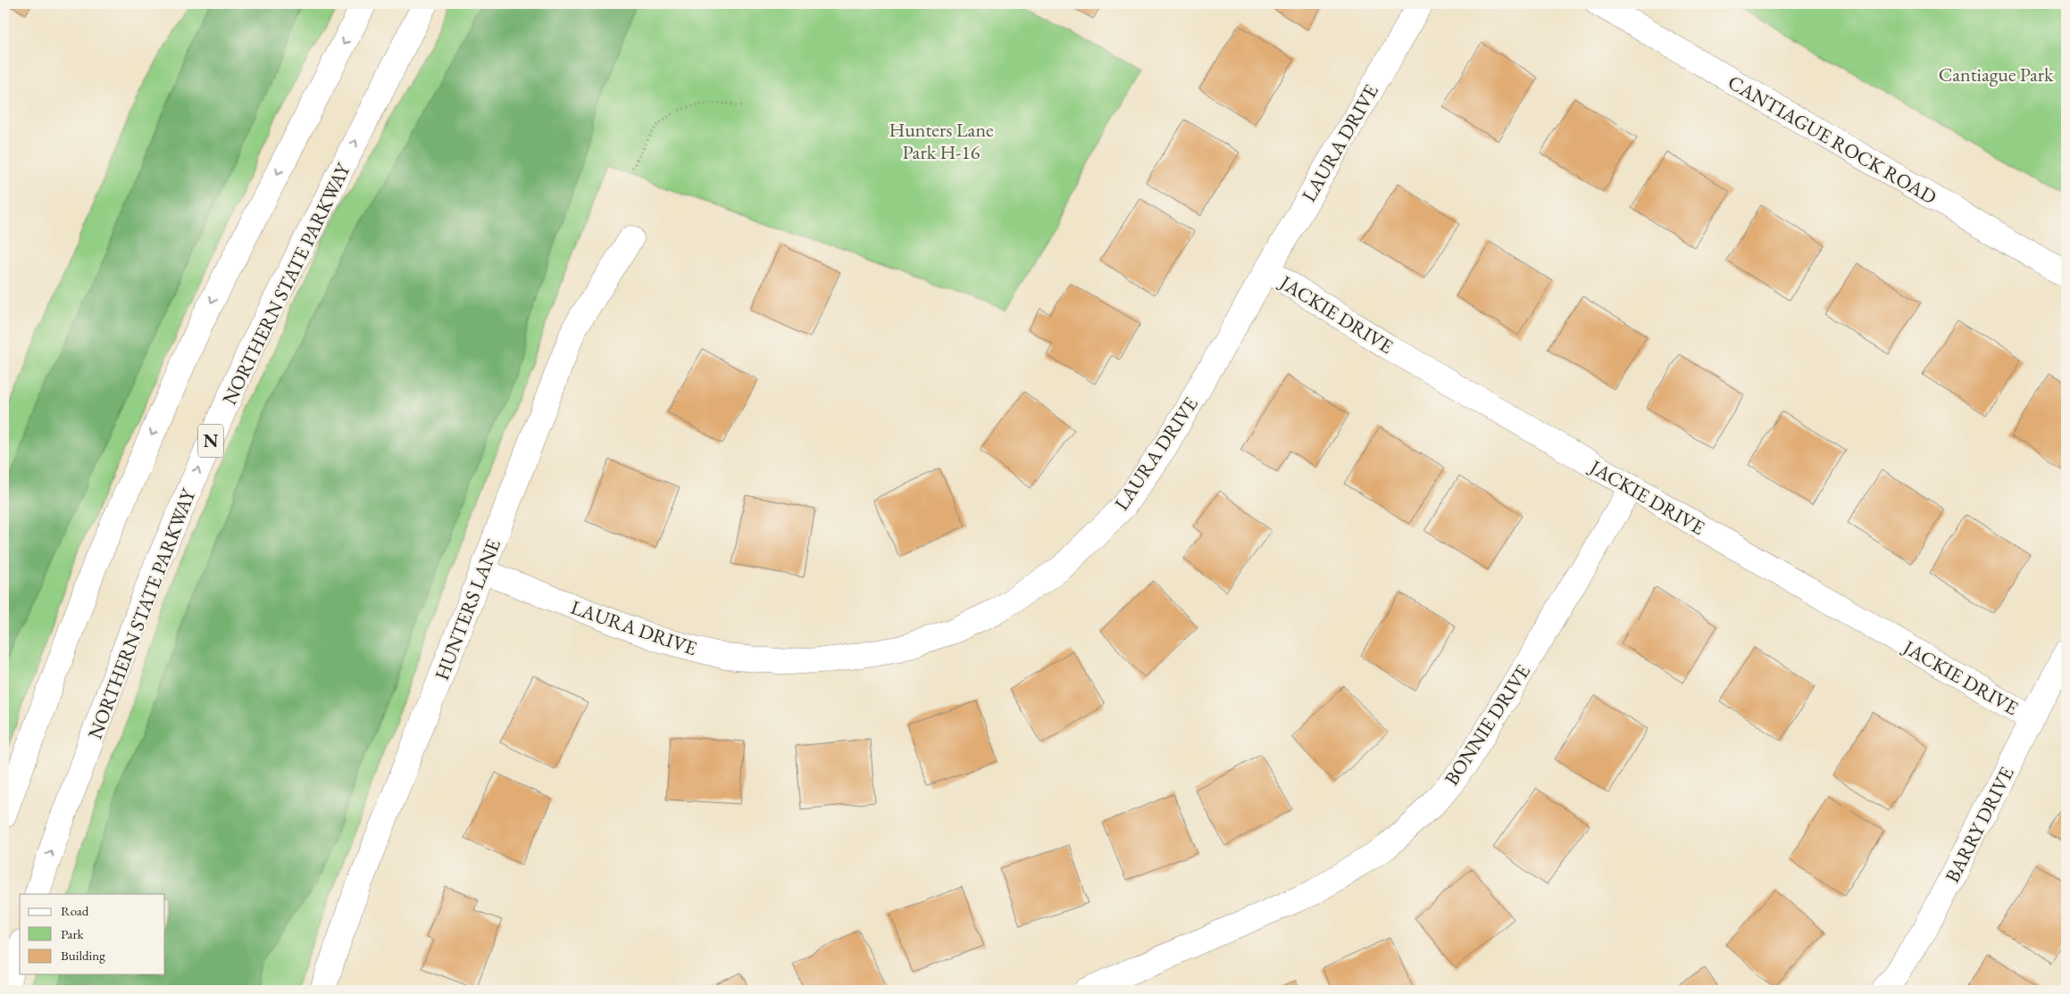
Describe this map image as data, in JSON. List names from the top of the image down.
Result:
{
  "streets": {
    "main road": [
      "CANTIAGUE ROCK ROAD",
      "LAURA DRIVE",
      "NORTHERN STATE PARKWAY",
      "JACKIE DRIVE",
      "N",
      "HUNTERS LANE",
      "BONNIE DRIVE",
      "BARRY DRIVE"
    ]
  },
  "crossings": [
    ["LAURA DRIVE", "JACKIE DRIVE"],
    ["LAURA DRIVE", "HUNTERS LANE"],
    ["JACKIE DRIVE", "BONNIE DRIVE"],
    ["JACKIE DRIVE", "BARRY DRIVE"]
  ],
  "parks": ["Cantiague Park", "Hunters Lane Park H-16"],
  "legend": ["Road", "Park", "Building"]
}
